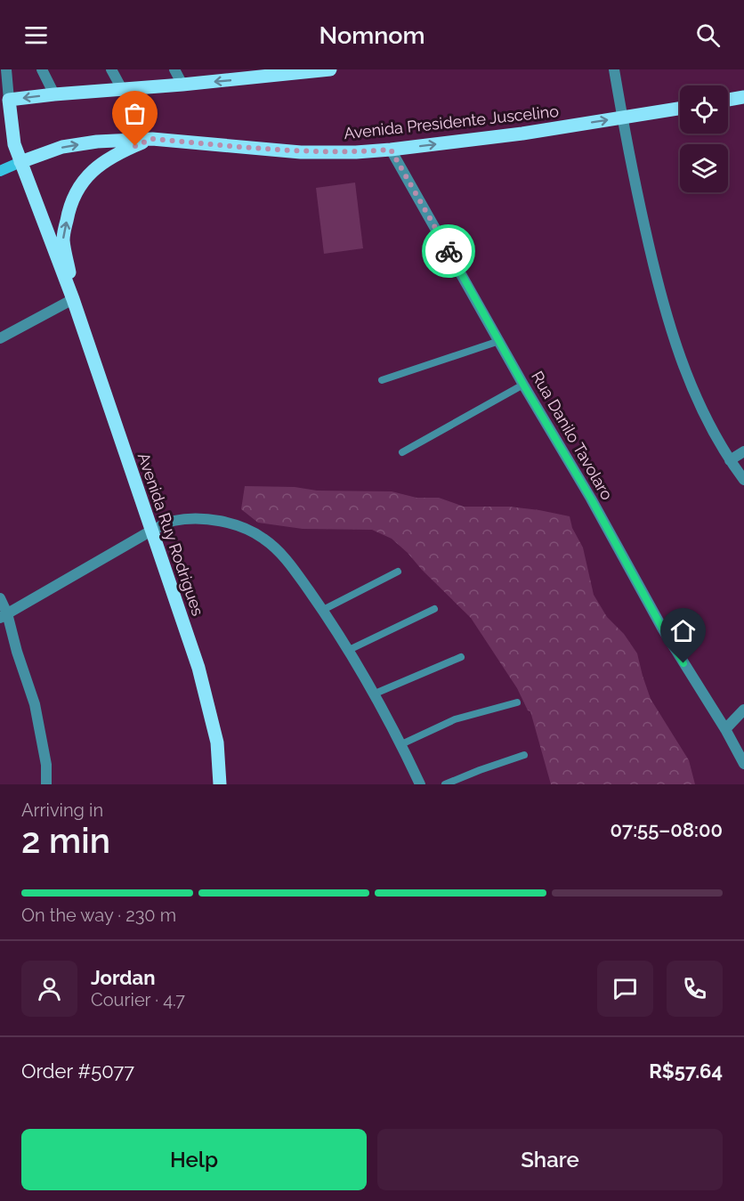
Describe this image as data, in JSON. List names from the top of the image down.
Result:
{
  "streets": {
    "main road": ["Avenida Presidente Juscelino", "Avenida Ruy Rodrigues"],
    "street": ["Rua Danilo Tavolaro"]
  },
  "crossings": [
    ["Avenida Presidente Juscelino", "Rua Danilo Tavolaro"],
    ["Avenida Presidente Juscelino", "Avenida Ruy Rodrigues"]
  ],
  "page": {
    "header": "Nomnom",
    "heading": ["2 min", "Arriving in", "07:55–08:00"],
    "panel": [
      "Jordan",
      "Courier · 4.7",
      "Order #5077",
      "R$57.64"
    ],
    "bar": "On the way · 230 m",
    "buttons": ["Help", "Share"]
  }
}
